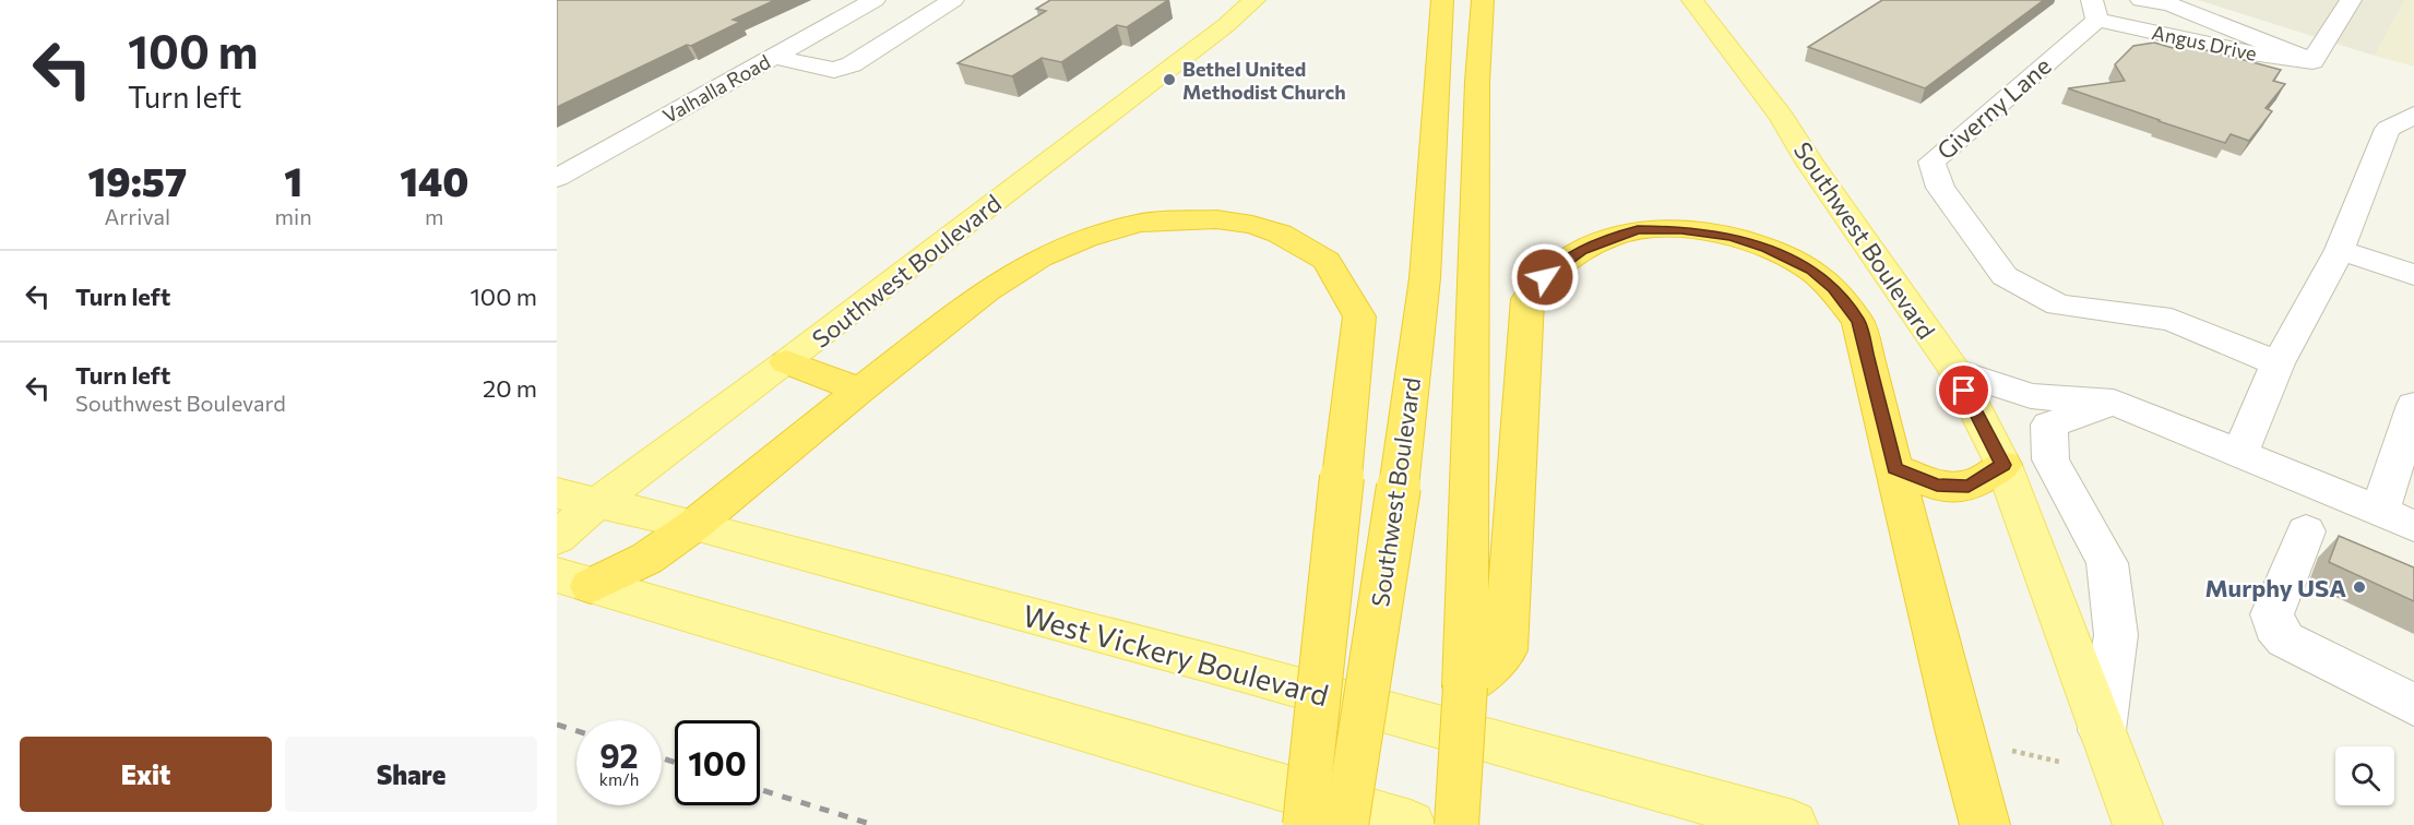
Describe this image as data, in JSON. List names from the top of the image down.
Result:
{
  "streets": {
    "highway": ["Southwest Boulevard"],
    "main road": ["West Vickery Boulevard"],
    "street": ["Angus Drive", "Valhalla Road", "Giverny Lane"]
  },
  "crossings": [
    ["Angus Drive", "Giverny Lane"],
    ["Southwest Boulevard", "West Vickery Boulevard"]
  ],
  "places": ["Bethel United Methodist Church", "Murphy USA"],
  "page": {
    "turn": ["100 m", "Turn left"],
    "eta": [
      "19:57",
      "Arrival",
      "1",
      "min",
      "140",
      "m"
    ],
    "list": [
      {
        "name": "Turn left",
        "value": "100 m"
      },
      {
        "name": "Turn left",
        "note": "Southwest Boulevard",
        "value": "20 m"
      }
    ],
    "speed": "92 km/h",
    "limit": "100",
    "buttons": ["Exit", "Share"]
  }
}
